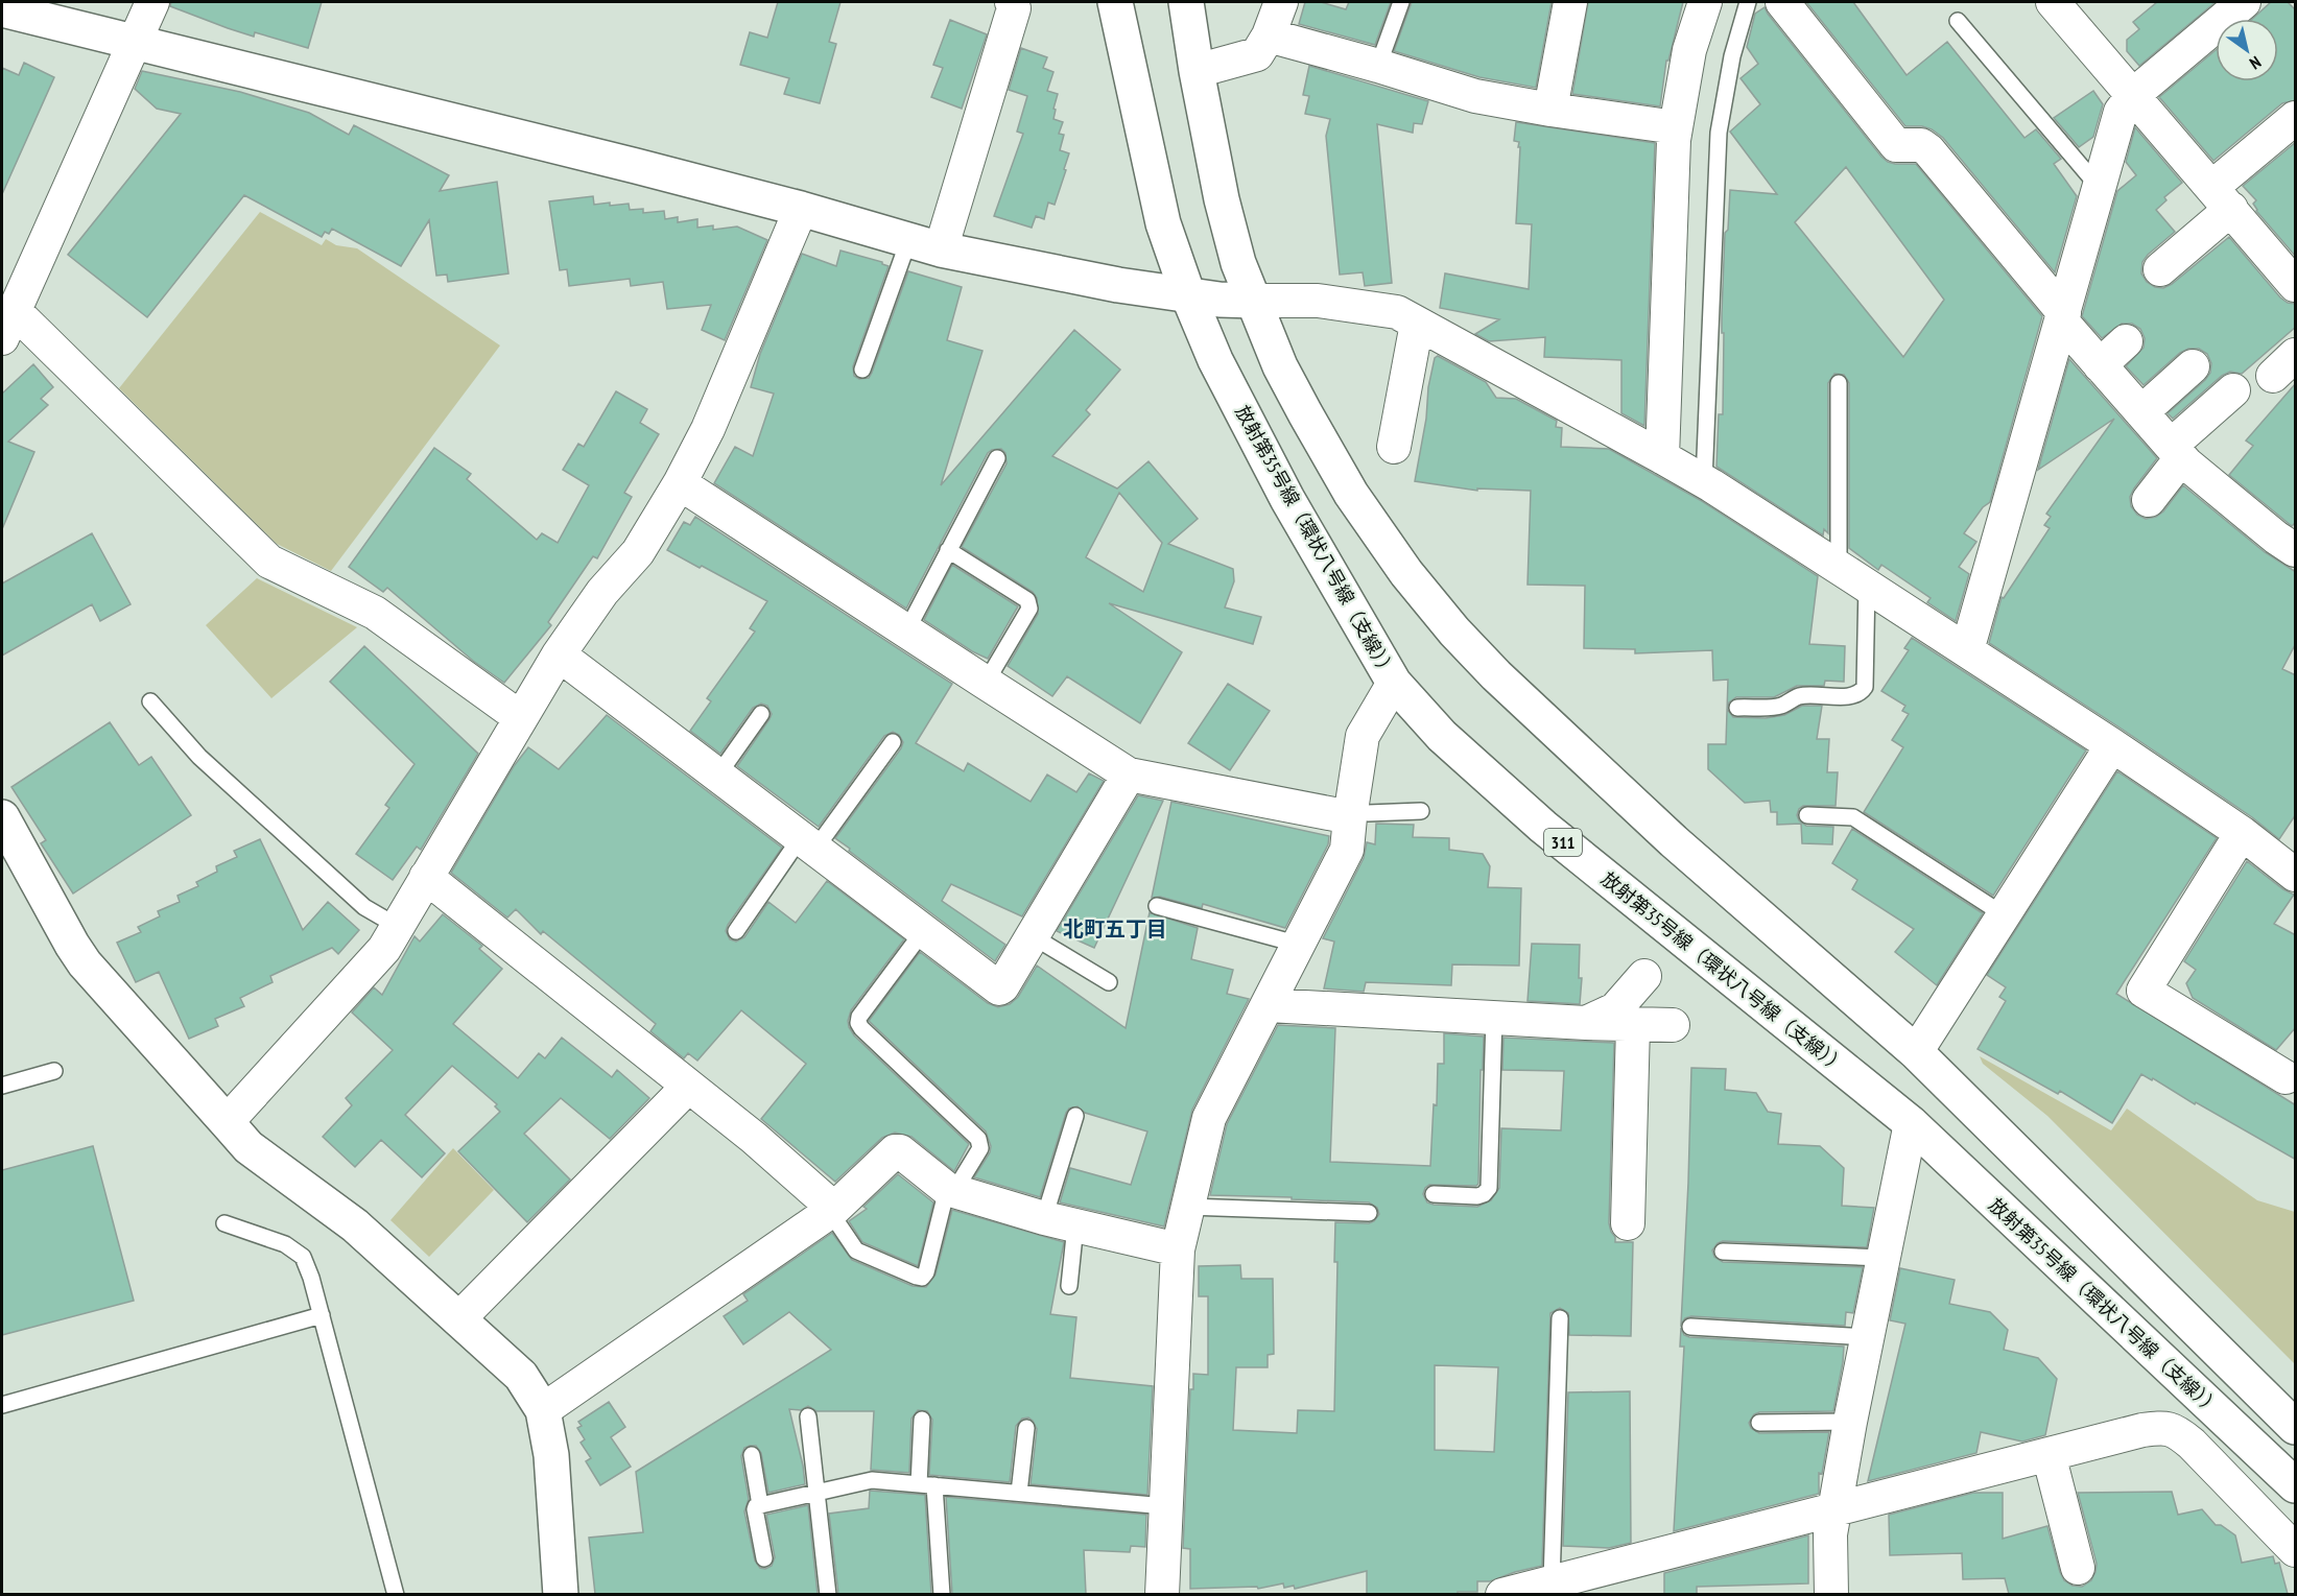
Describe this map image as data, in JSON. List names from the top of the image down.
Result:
{
  "streets": {
    "main road": ["放射第35号線（環状八号線（支線））", "311"]
  },
  "districts": ["北町五丁目"],
  "north": "bottom right"
}
